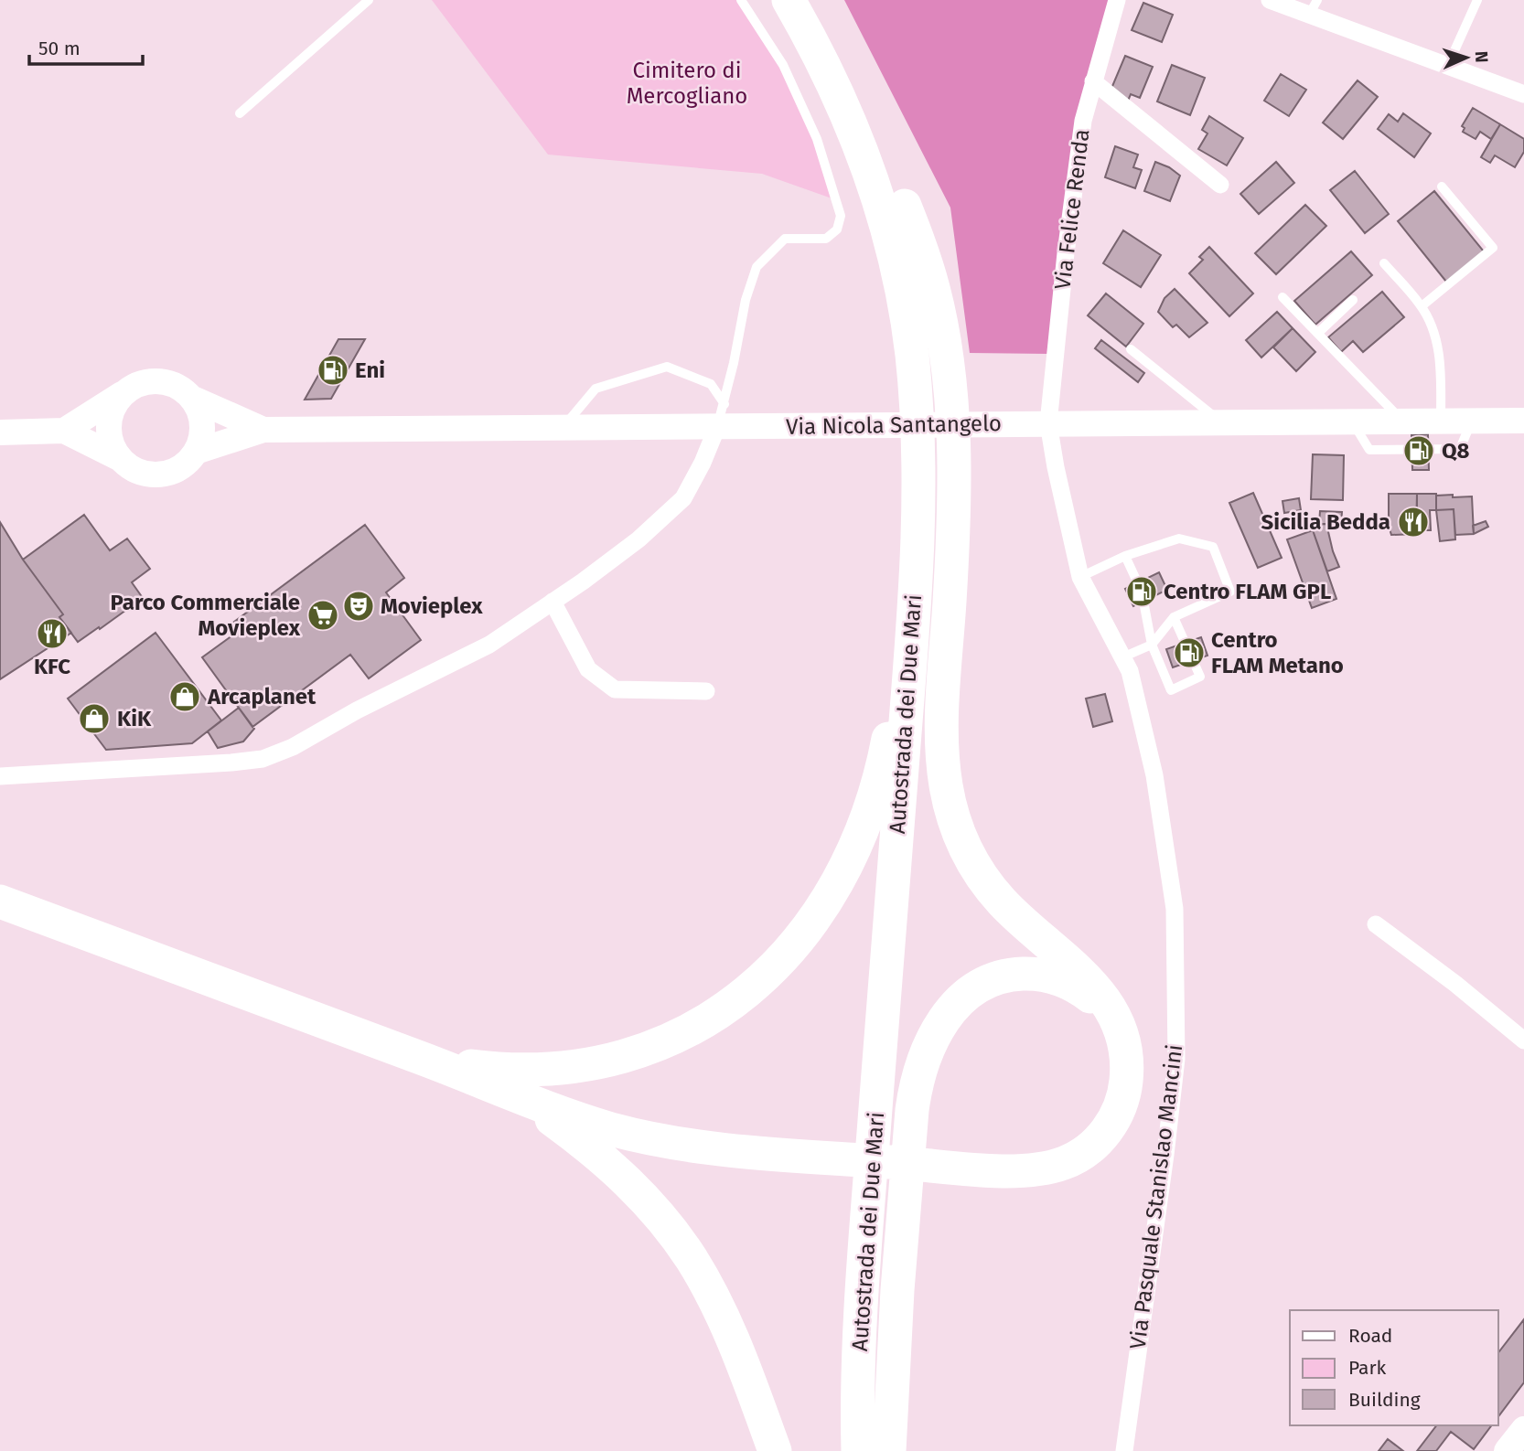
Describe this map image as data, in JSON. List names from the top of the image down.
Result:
{
  "streets": {
    "highway": ["Autostrada dei Due Mari"],
    "main road": ["Via Nicola Santangelo"],
    "street": ["Via Felice Renda", "Via Pasquale Stanislao Mancini"]
  },
  "crossings": [
    ["Via Felice Renda", "Via Nicola Santangelo"],
    ["Via Felice Renda", "Via Pasquale Stanislao Mancini"],
    ["Via Nicola Santangelo", "Via Pasquale Stanislao Mancini"]
  ],
  "parks": ["Cimitero di Mercogliano"],
  "places": {
    "fuel station": [
      "Eni",
      "Q8",
      "Centro FLAM GPL",
      "Centro FLAM Metano"
    ],
    "restaurant": ["Sicilia Bedda", "KFC"],
    "theatre": ["Movieplex"],
    "supermarket": ["Parco Commerciale Movieplex"],
    "shop": ["Arcaplanet", "KiK"]
  },
  "legend": ["Road", "Park", "Building"],
  "scale_bar": "50 m",
  "north": "right"
}
